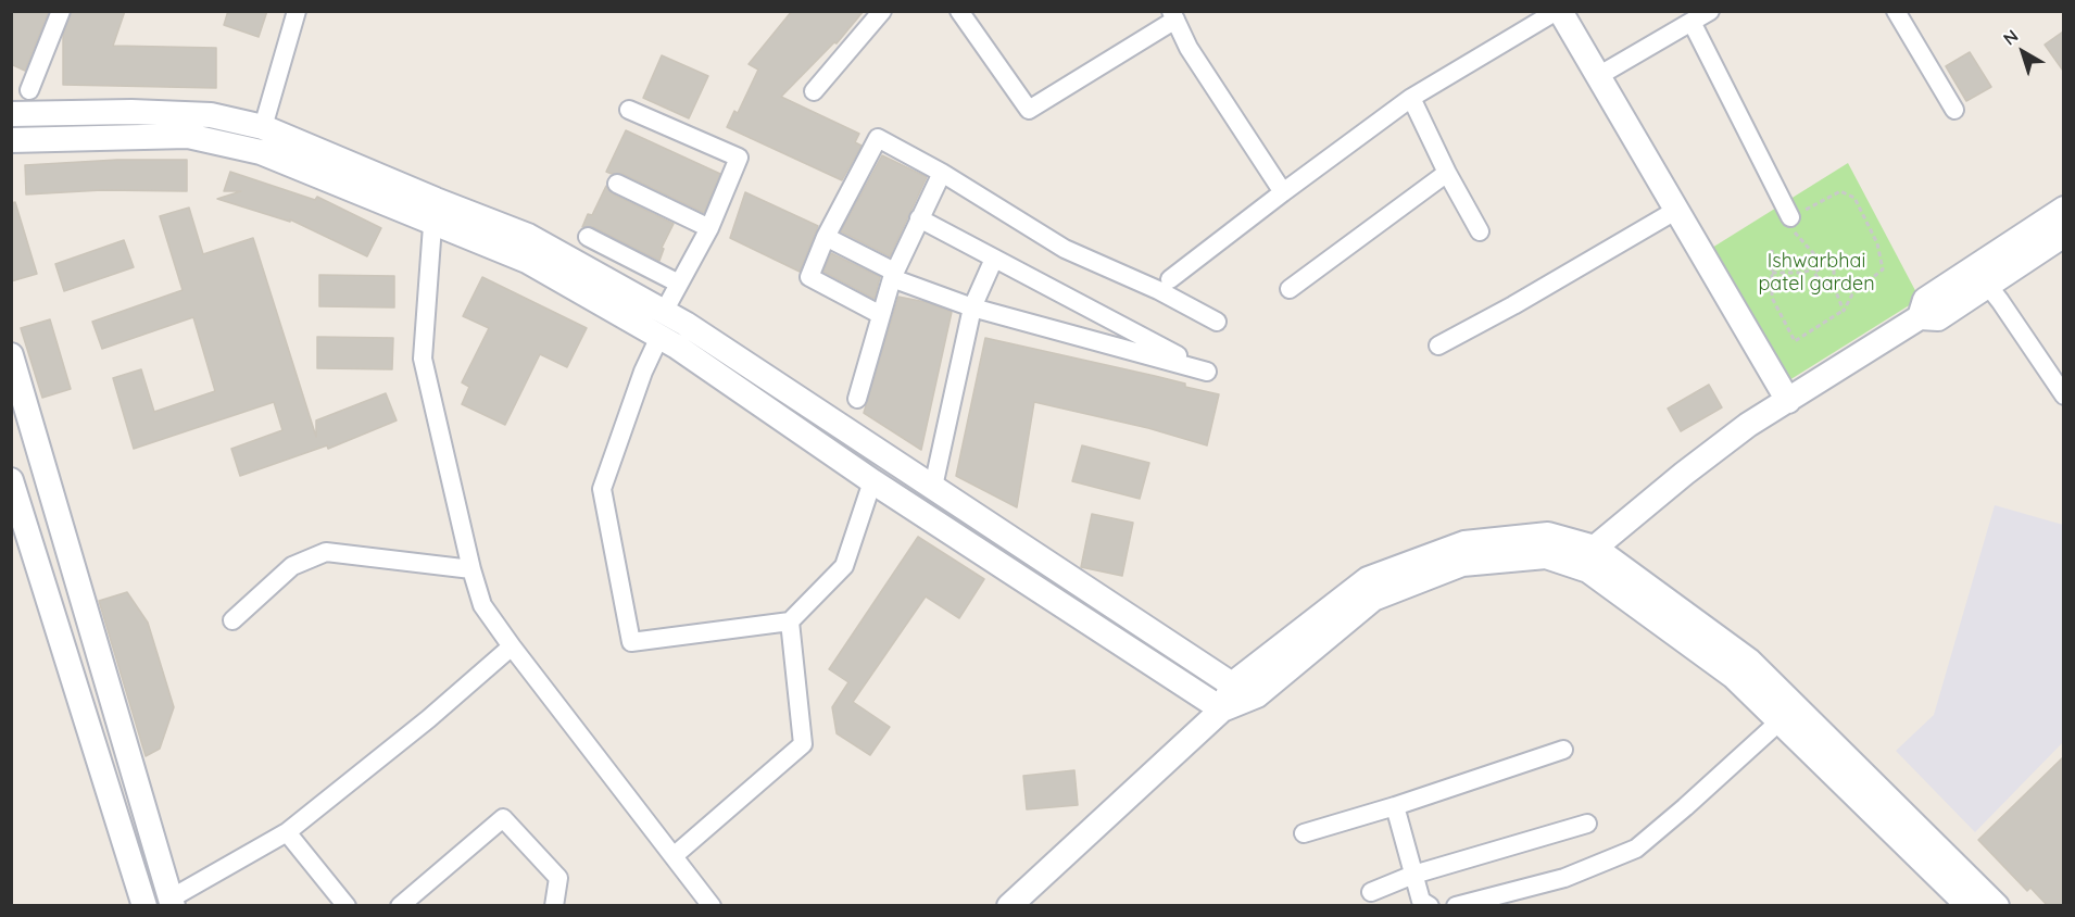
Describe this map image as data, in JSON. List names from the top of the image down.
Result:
{
  "parks": ["Ishwarbhai patel garden"],
  "north": "top left"
}
